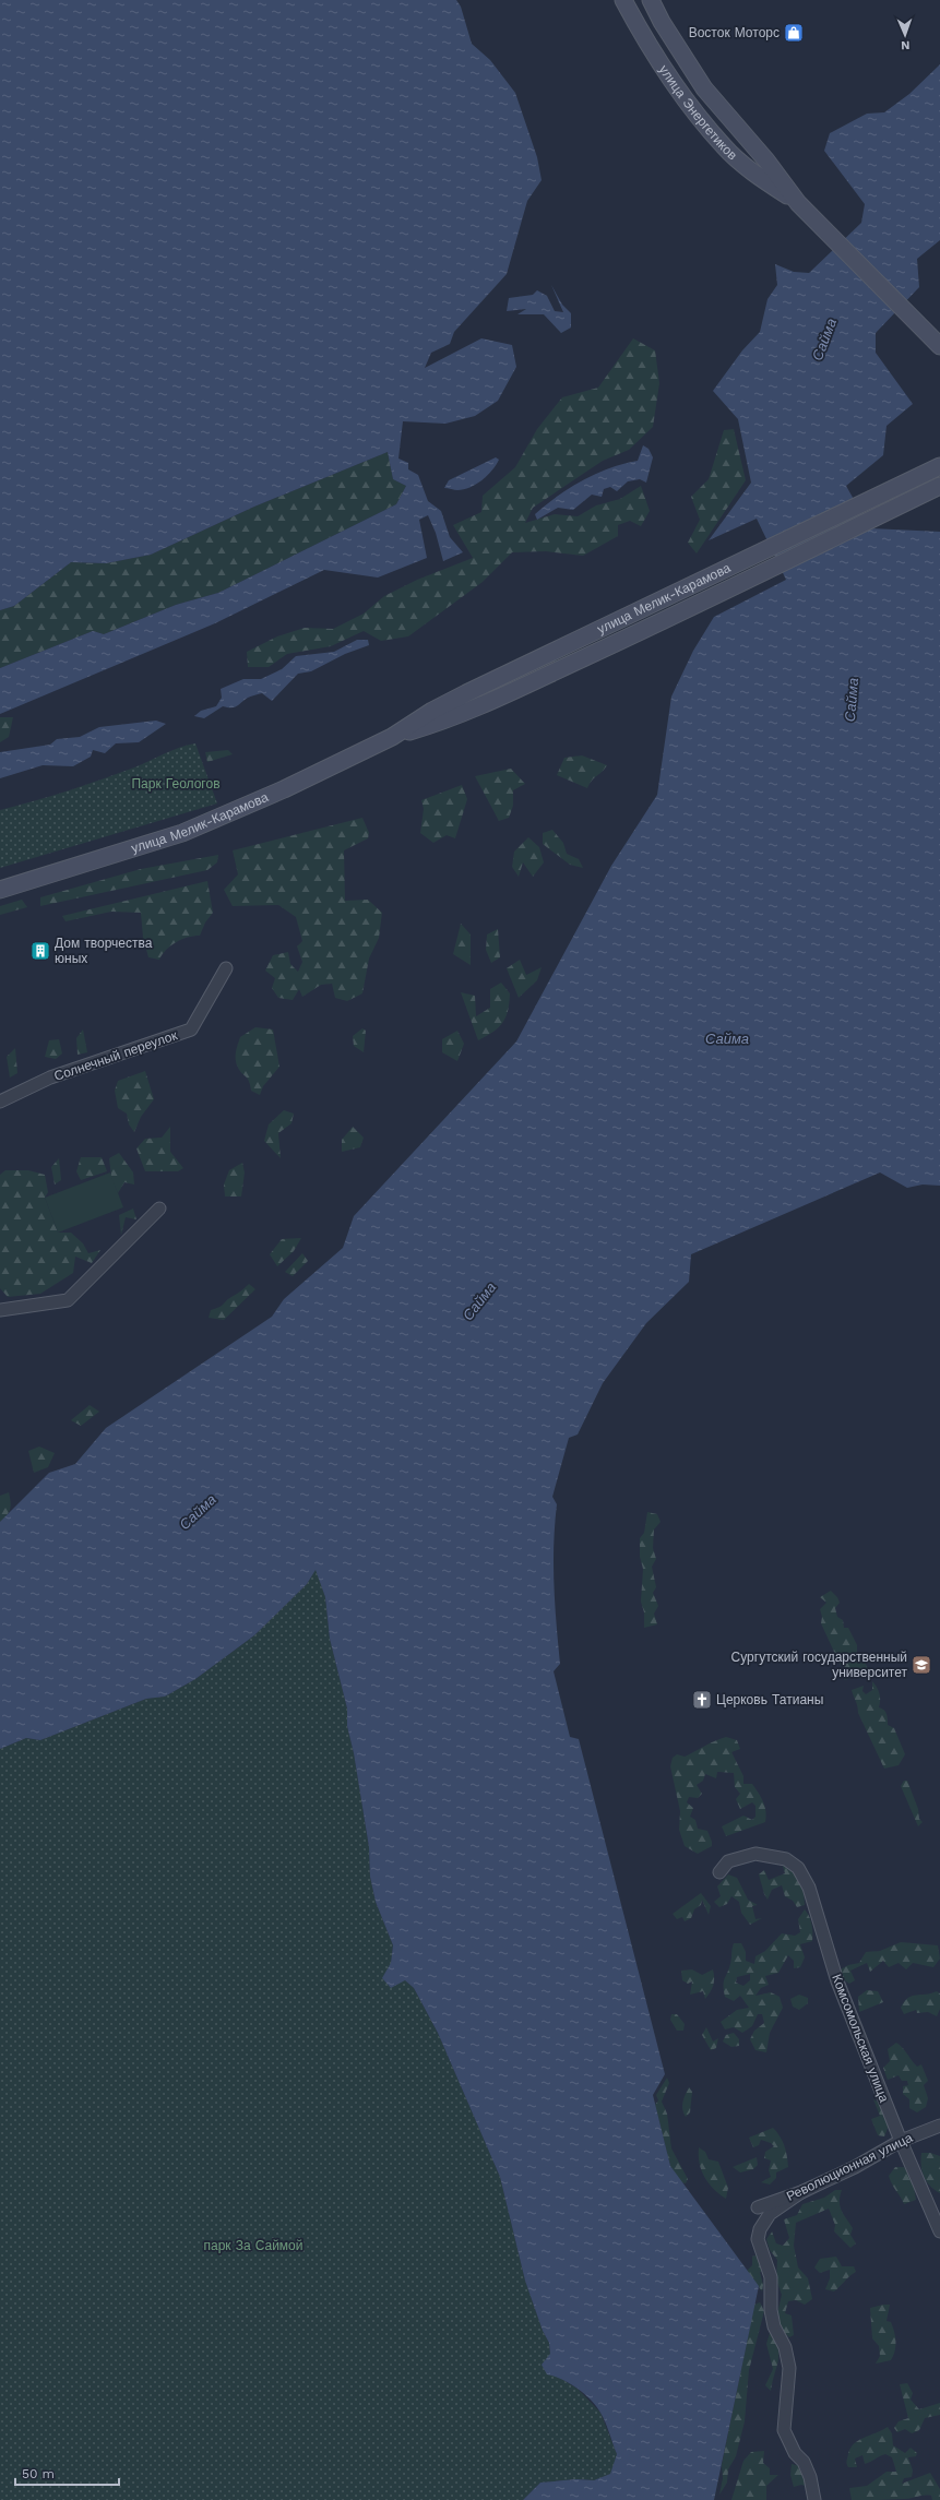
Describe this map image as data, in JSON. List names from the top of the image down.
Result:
{
  "streets": {
    "main road": ["улица Энергетиков", "улица Мелик-Карамова"],
    "street": ["Солнечный переулок", "Комсомольская улица", "Революционная улица"]
  },
  "crossings": [
    ["Комсомольская улица", "Революционная улица"]
  ],
  "water": ["Сайма"],
  "parks": ["Парк Геологов", "парк За Саймой"],
  "places": {
    "shop": ["Восток Моторс"],
    "building": ["Дом творчества юных"],
    "school or university": ["Сургутский государственный университет"],
    "church": ["Церковь Татианы"]
  },
  "scale_bar": "50 m",
  "north": "bottom"
}
